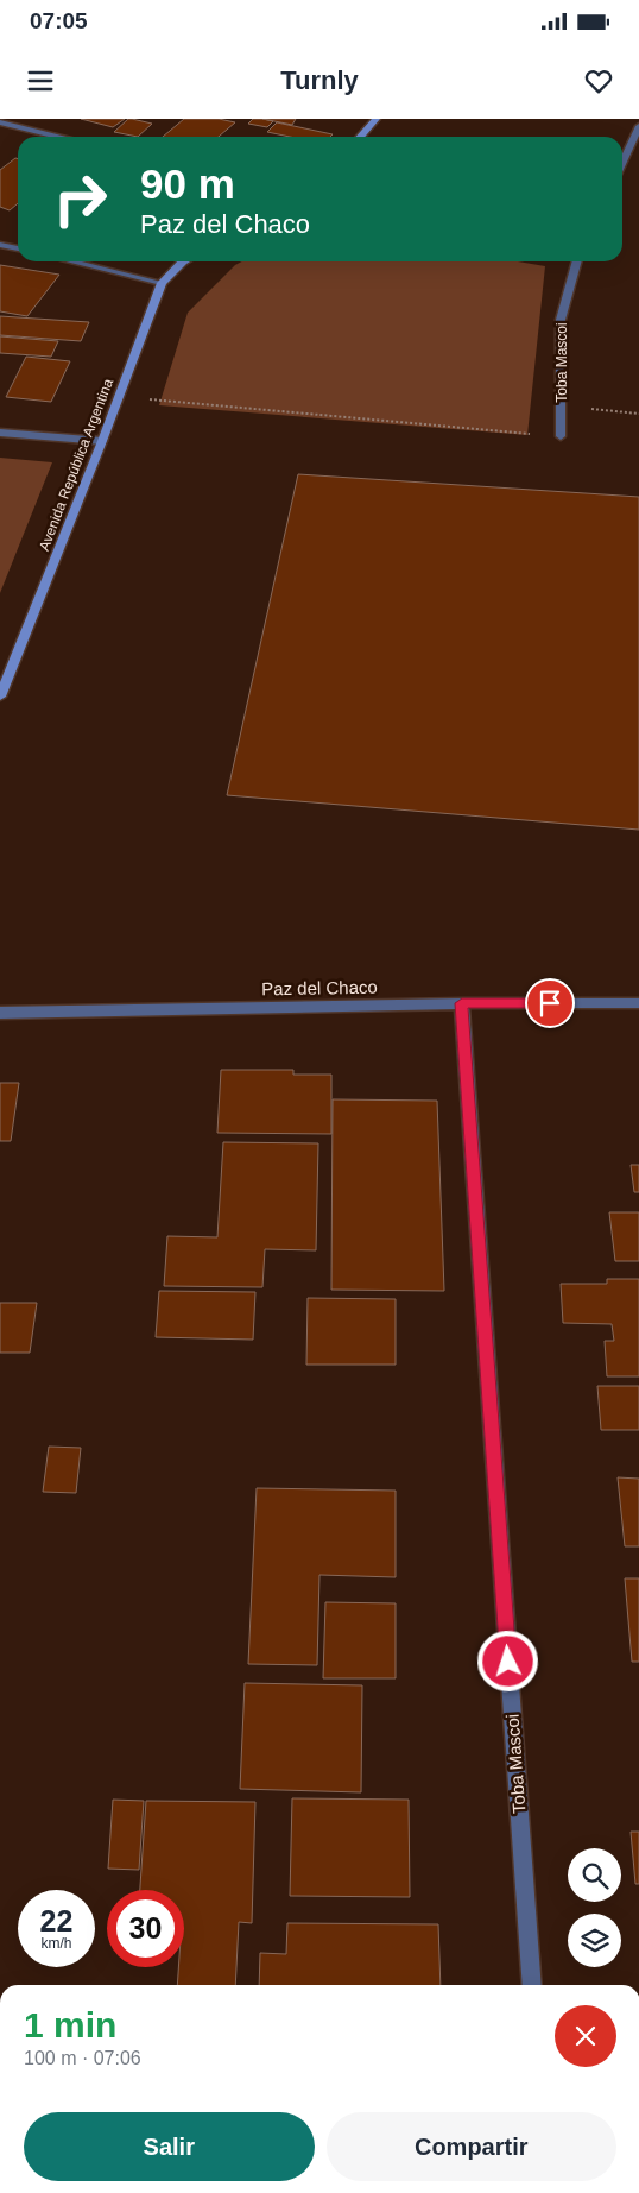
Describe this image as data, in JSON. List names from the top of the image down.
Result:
{
  "streets": {
    "main road": ["Avenida República Argentina"],
    "street": ["Toba Mascoi", "Paz del Chaco"]
  },
  "crossings": [
    ["Toba Mascoi", "Paz del Chaco"]
  ],
  "page": {
    "status": "07:05",
    "header": "Turnly",
    "turn": ["90 m", "Paz del Chaco"],
    "speed": "22 km/h",
    "limit": "30",
    "heading": ["1 min", "100 m · 07:06"],
    "buttons": ["Salir", "Compartir"]
  }
}
